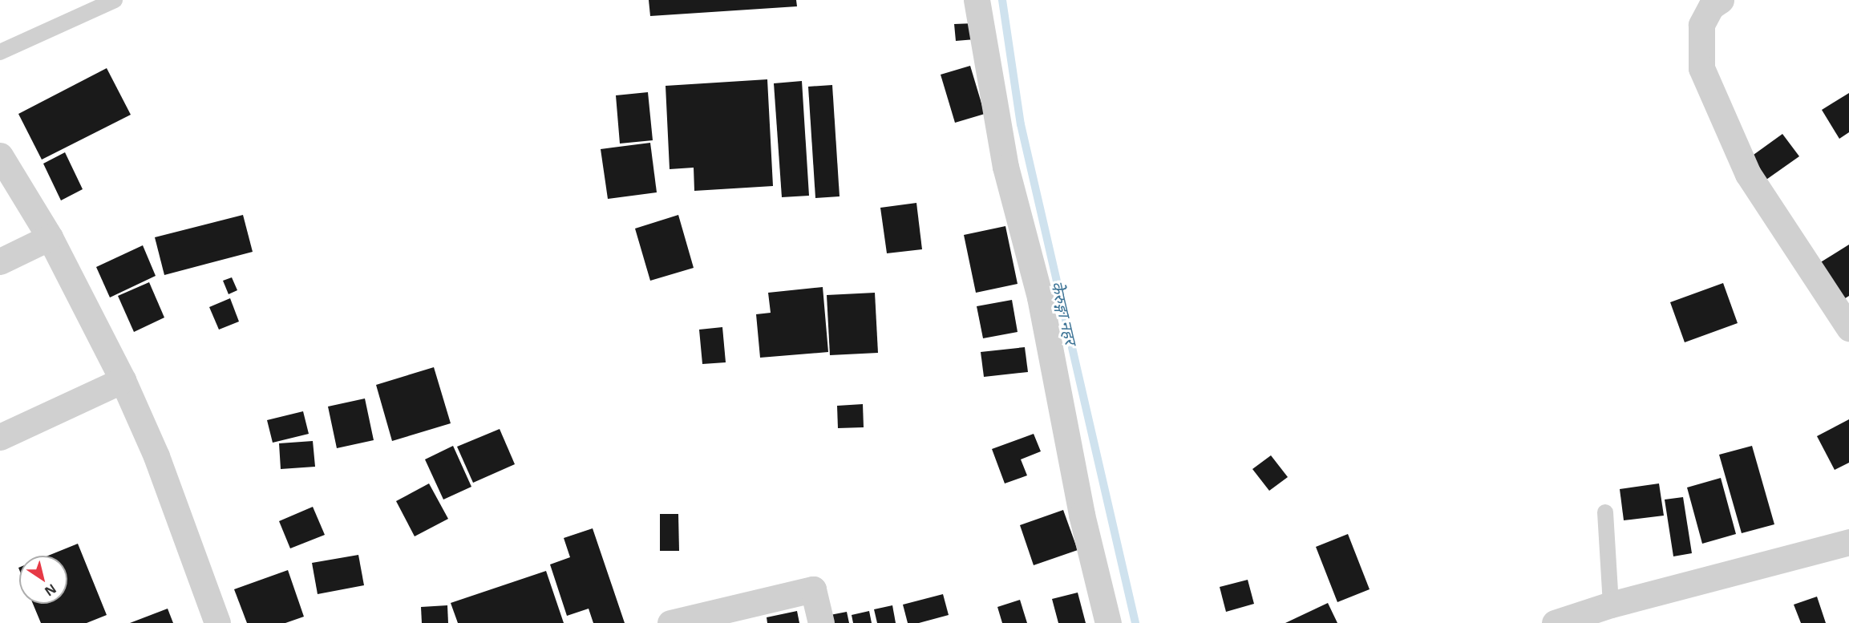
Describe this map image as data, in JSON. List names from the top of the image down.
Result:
{
  "water": ["केेरुङ्गा नहर"],
  "north": "bottom right"
}
